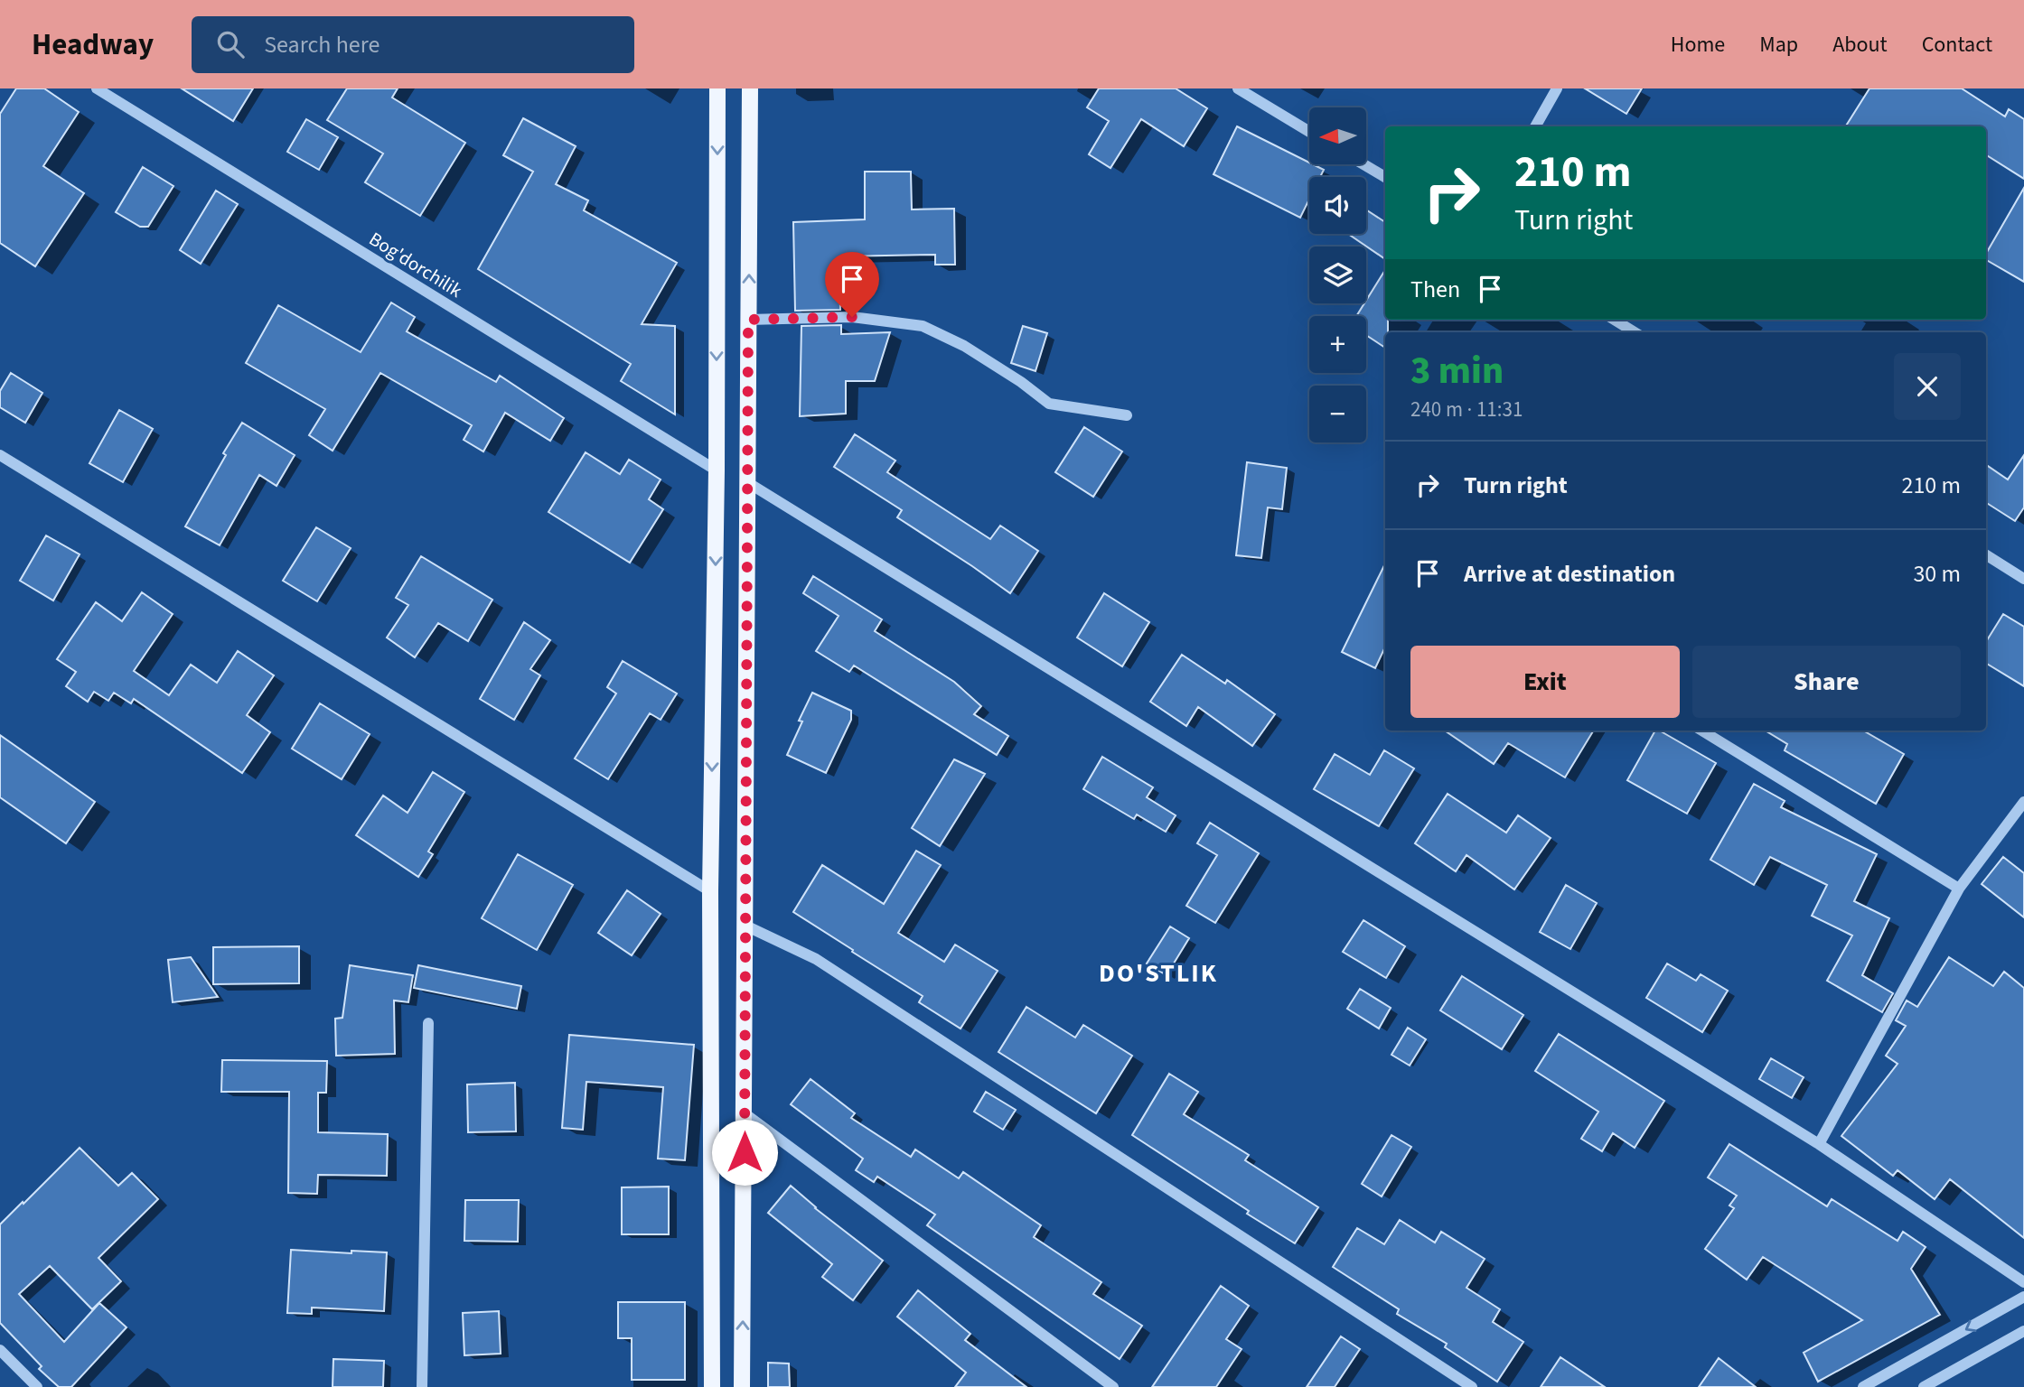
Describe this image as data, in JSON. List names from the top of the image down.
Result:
{
  "streets": {
    "street": ["Bog'dorchilik"]
  },
  "districts": ["DO'STLIK"],
  "north": "left",
  "page": {
    "header": "Headway",
    "search": "Search here",
    "nav": [
      "Home",
      "Map",
      "About",
      "Contact"
    ],
    "map_buttons": ["+", "−"],
    "turn": ["210 m", "Turn right"],
    "then": "Then",
    "heading": ["3 min", "240 m · 11:31"],
    "list": [
      {
        "name": "Turn right",
        "value": "210 m"
      },
      {
        "name": "Arrive at destination",
        "value": "30 m"
      }
    ],
    "buttons": ["Exit", "Share"]
  }
}
